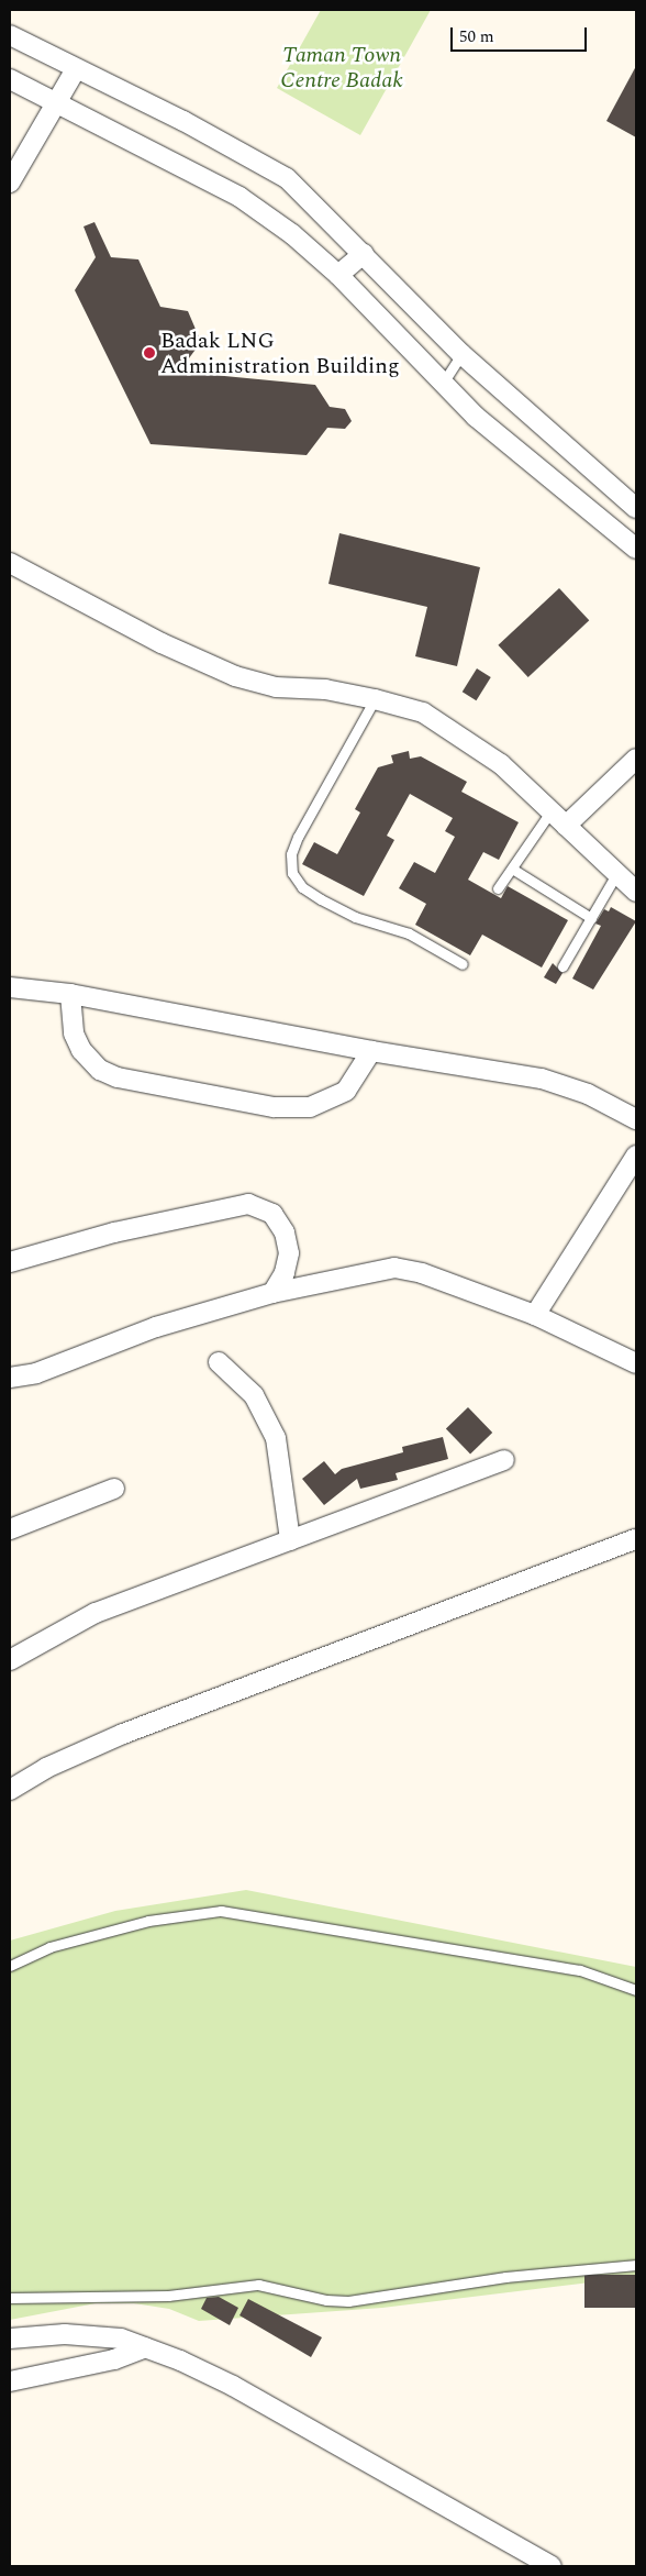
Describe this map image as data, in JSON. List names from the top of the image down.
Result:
{
  "parks": ["Taman Town Centre Badak"],
  "places": ["Badak LNG Administration Building"],
  "scale_bar": "50 m"
}
